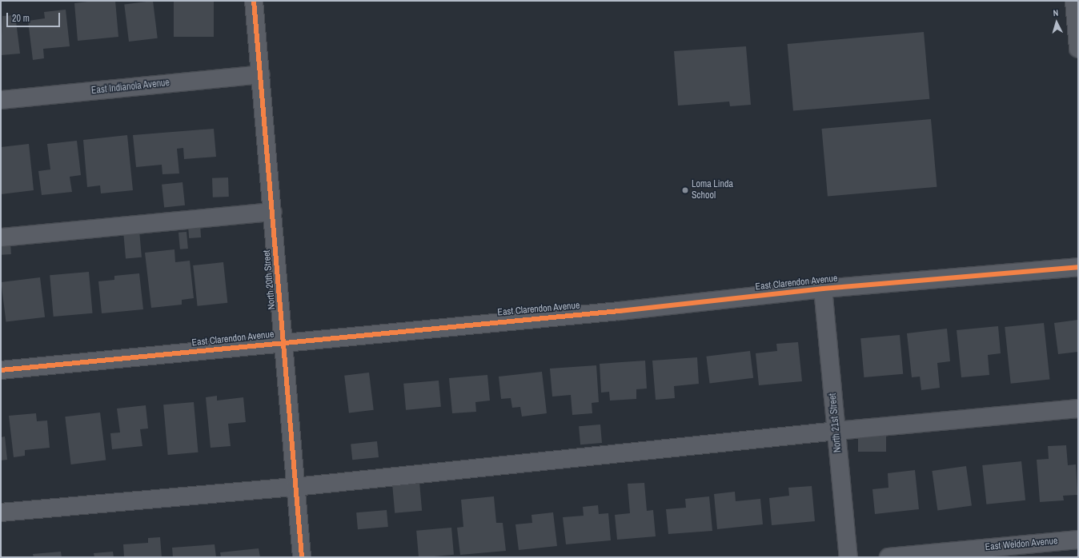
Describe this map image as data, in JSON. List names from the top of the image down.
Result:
{
  "streets": {
    "street": [
      "East Indianola Avenue",
      "North 20th Street",
      "East Clarendon Avenue",
      "North 21st Street",
      "East Weldon Avenue"
    ]
  },
  "crossings": [
    ["East Indianola Avenue", "North 20th Street"],
    ["North 20th Street", "East Clarendon Avenue"],
    ["East Clarendon Avenue", "North 21st Street"]
  ],
  "places": ["Loma Linda School"],
  "scale_bar": "20 m",
  "north": "top"
}
